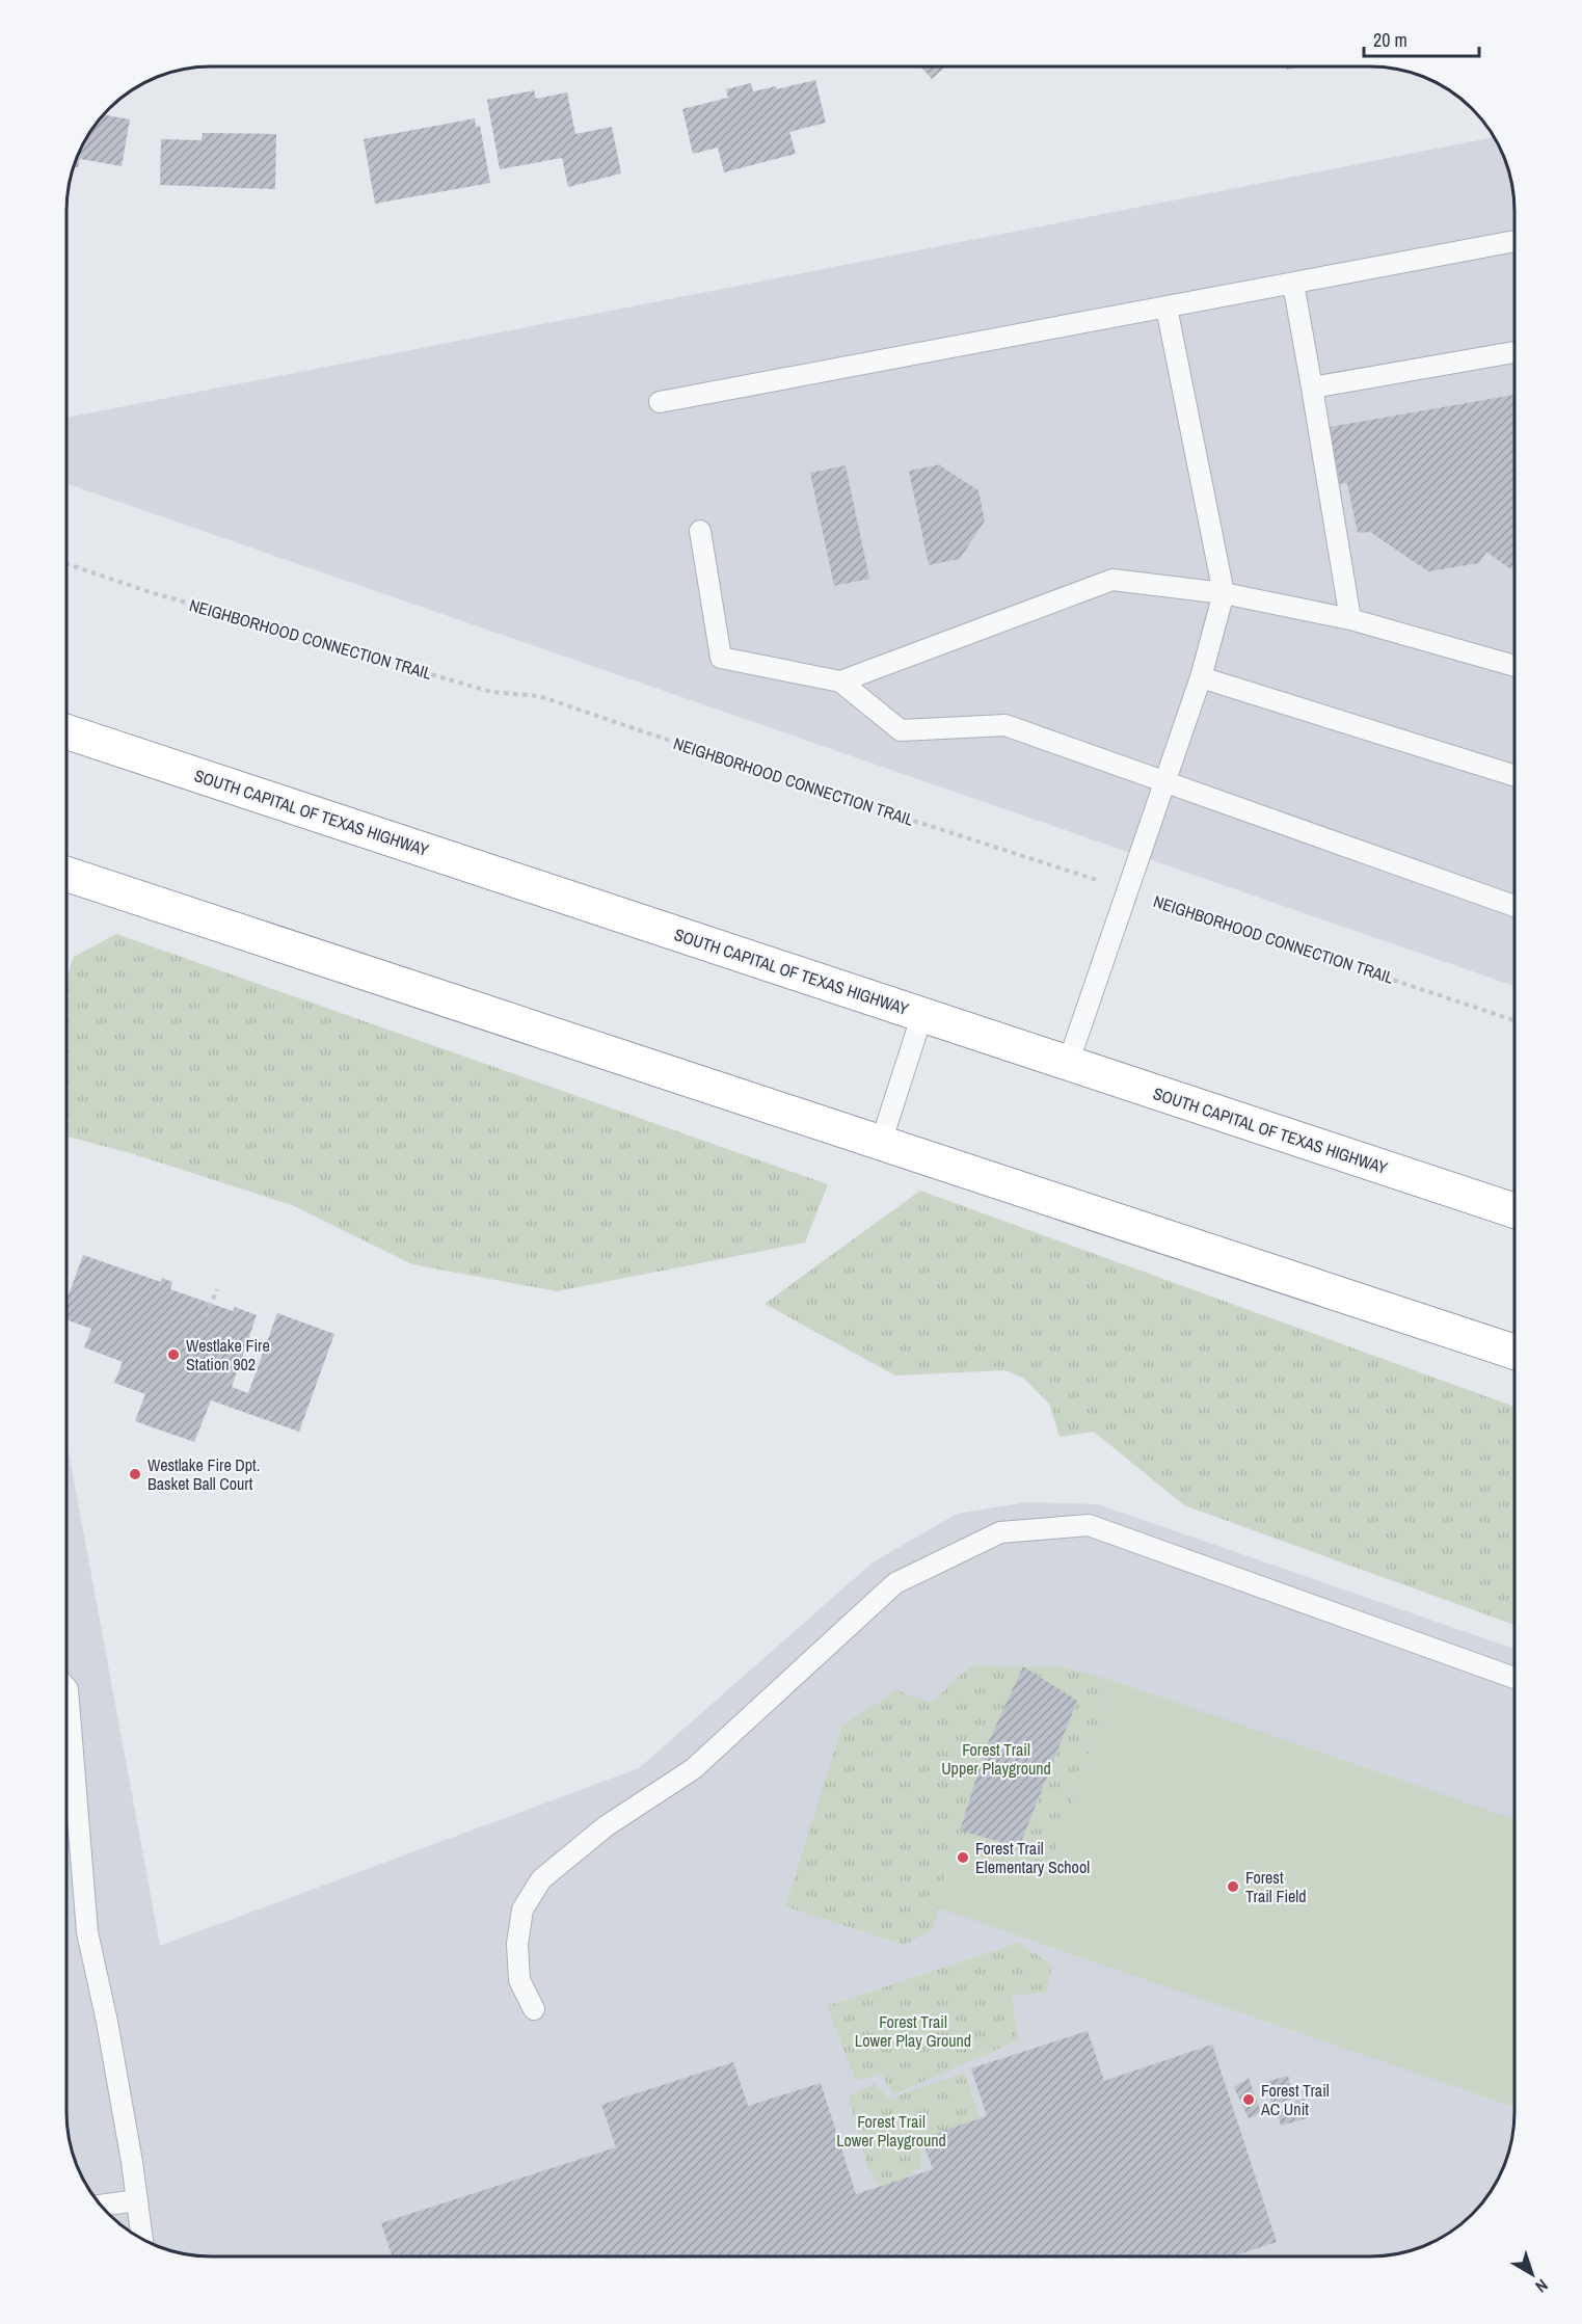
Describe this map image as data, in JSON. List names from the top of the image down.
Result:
{
  "streets": {
    "highway": ["SOUTH CAPITAL OF TEXAS HIGHWAY"],
    "path": ["NEIGHBORHOOD CONNECTION TRAIL"]
  },
  "parks": ["Forest Trail Upper Playground", "Forest Trail Lower Play Ground", "Forest Trail Lower Playground"],
  "places": [
    "Westlake Fire Station 902",
    "Westlake Fire Dpt. Basket Ball Court",
    "Forest Trail Elementary School",
    "Forest Trail Field",
    "Forest Trail AC Unit"
  ],
  "scale_bar": "20 m",
  "north": "bottom right"
}
